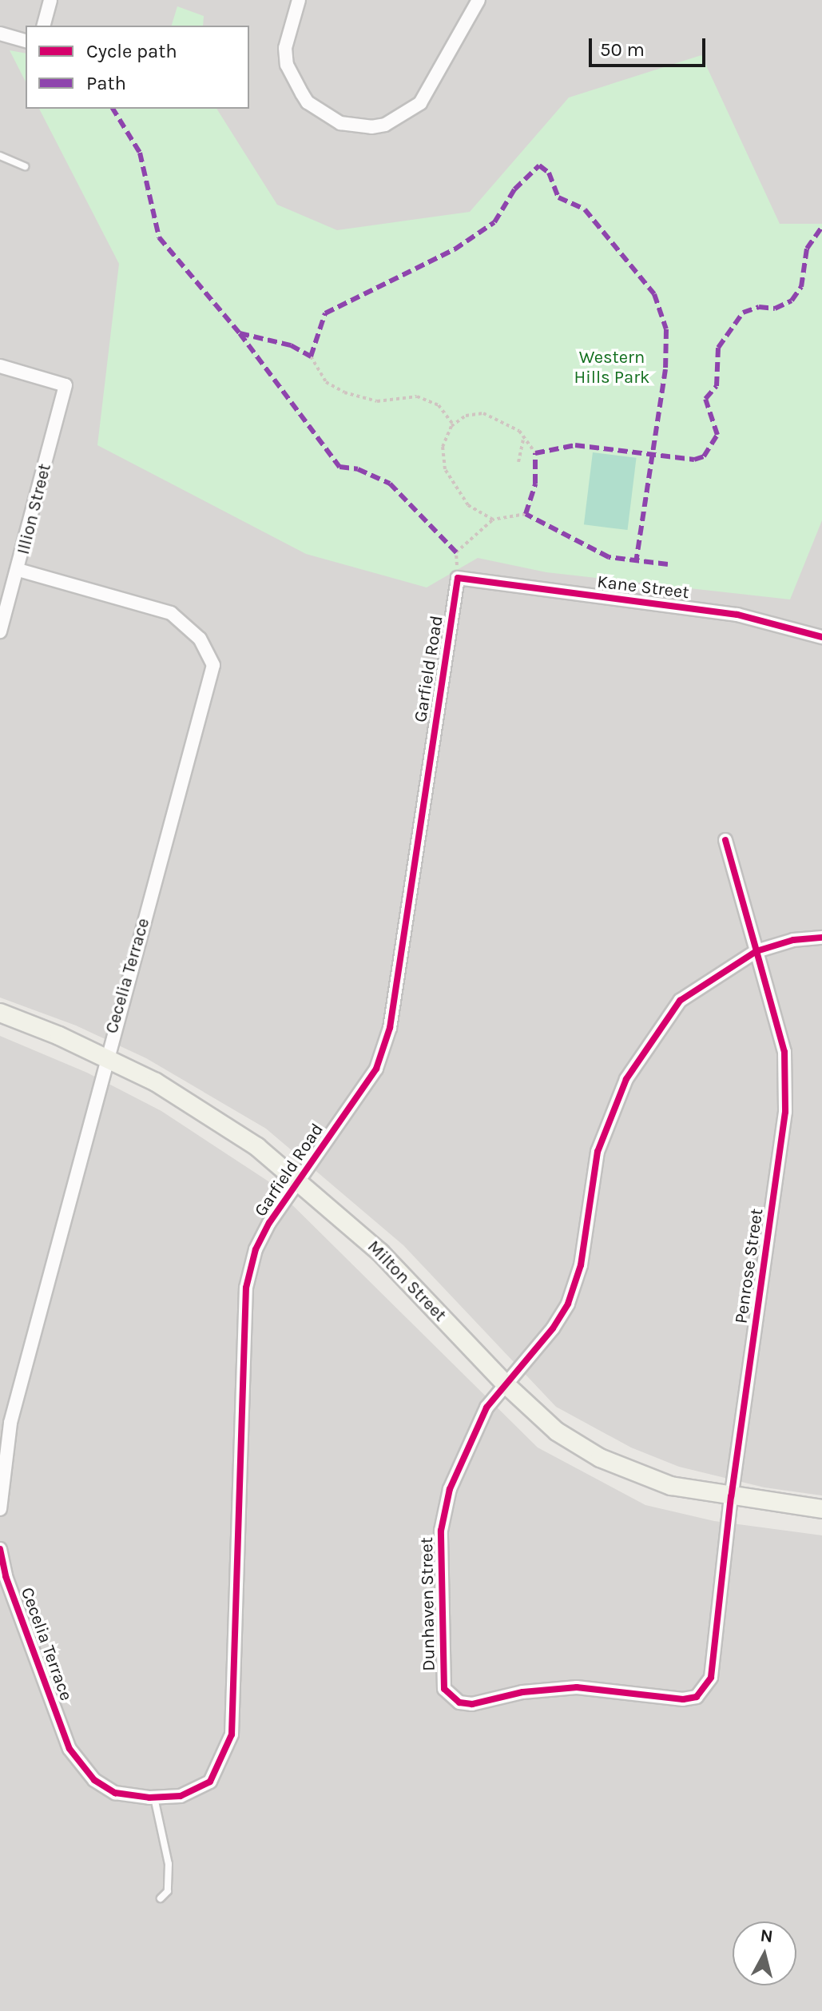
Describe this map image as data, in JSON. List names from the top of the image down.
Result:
{
  "streets": {
    "main road": ["Milton Street"],
    "street": [
      "Illion Street",
      "Kane Street",
      "Garfield Road",
      "Cecelia Terrace",
      "Penrose Street",
      "Dunhaven Street"
    ]
  },
  "crossings": [
    ["Illion Street", "Cecelia Terrace"],
    ["Kane Street", "Garfield Road"],
    ["Garfield Road", "Cecelia Terrace"],
    ["Garfield Road", "Milton Street"],
    ["Cecelia Terrace", "Milton Street"],
    ["Penrose Street", "Milton Street"],
    ["Penrose Street", "Dunhaven Street"],
    ["Milton Street", "Dunhaven Street"]
  ],
  "parks": ["Western Hills Park"],
  "legend": ["Cycle path", "Path"],
  "scale_bar": "50 m",
  "north": "top"
}
